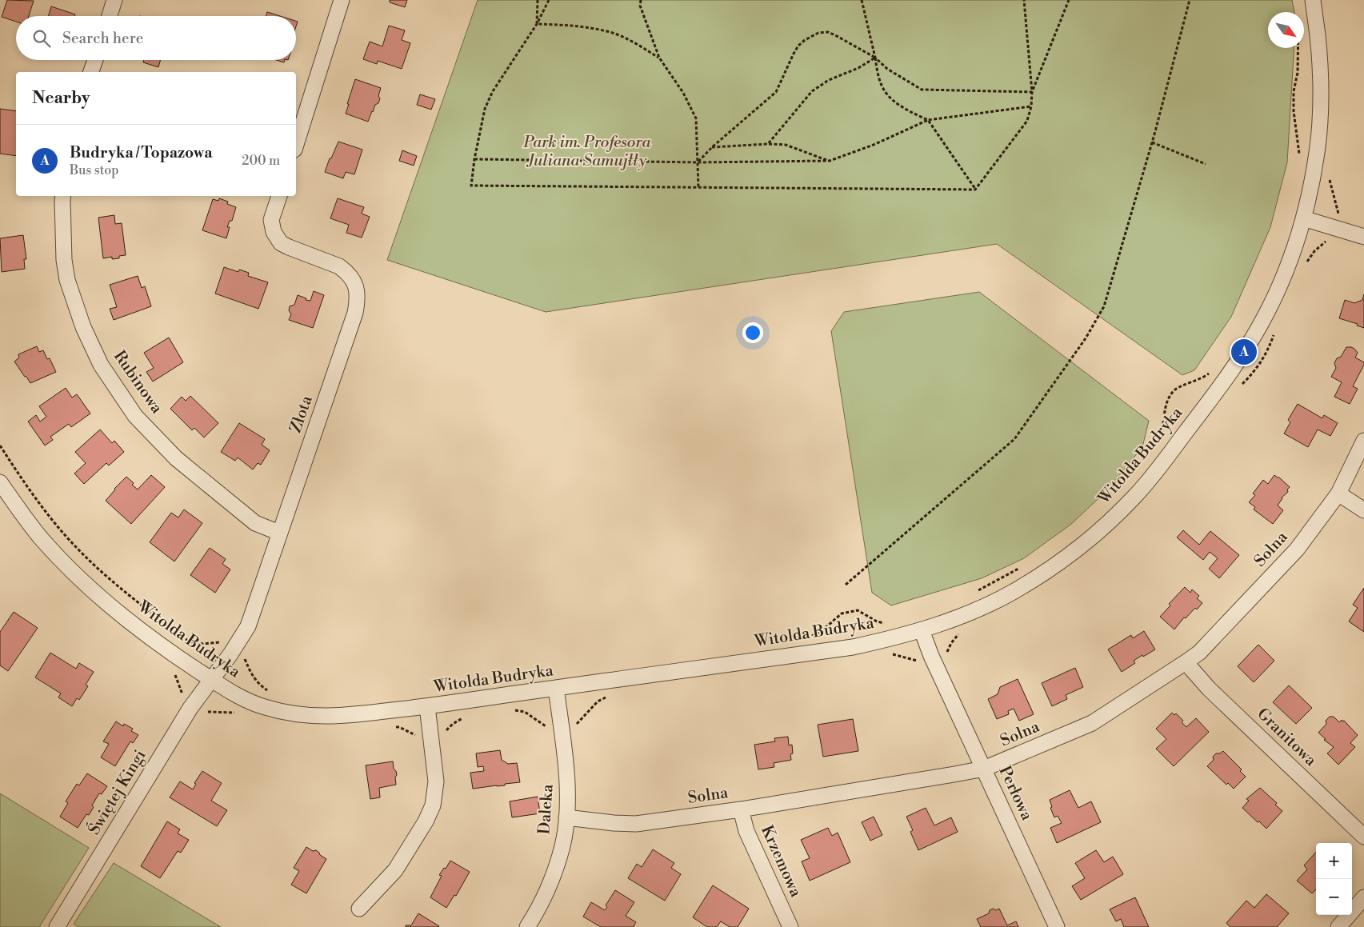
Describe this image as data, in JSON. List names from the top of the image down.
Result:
{
  "streets": {
    "street": [
      "Rubinowa",
      "Złota",
      "Witolda Budryka",
      "Solna",
      "Granitowa",
      "Świętej Kingi",
      "Perłowa",
      "Daleka",
      "Krzemowa"
    ]
  },
  "crossings": [
    ["Rubinowa", "Złota"],
    ["Złota", "Witolda Budryka"],
    ["Złota", "Świętej Kingi"],
    ["Witolda Budryka", "Świętej Kingi"],
    ["Witolda Budryka", "Perłowa"],
    ["Witolda Budryka", "Daleka"],
    ["Solna", "Granitowa"],
    ["Solna", "Perłowa"],
    ["Solna", "Daleka"],
    ["Solna", "Krzemowa"]
  ],
  "parks": ["Park im. Profesora Juliana Samujłły"],
  "north": "bottom right",
  "page": {
    "search": "Search here",
    "heading": "Nearby",
    "list": [
      {
        "mark": "A",
        "name": "Budryka / Topazowa",
        "note": "Bus stop",
        "value": "200 m"
      }
    ],
    "pins": "A",
    "map_buttons": ["+", "−"]
  }
}
